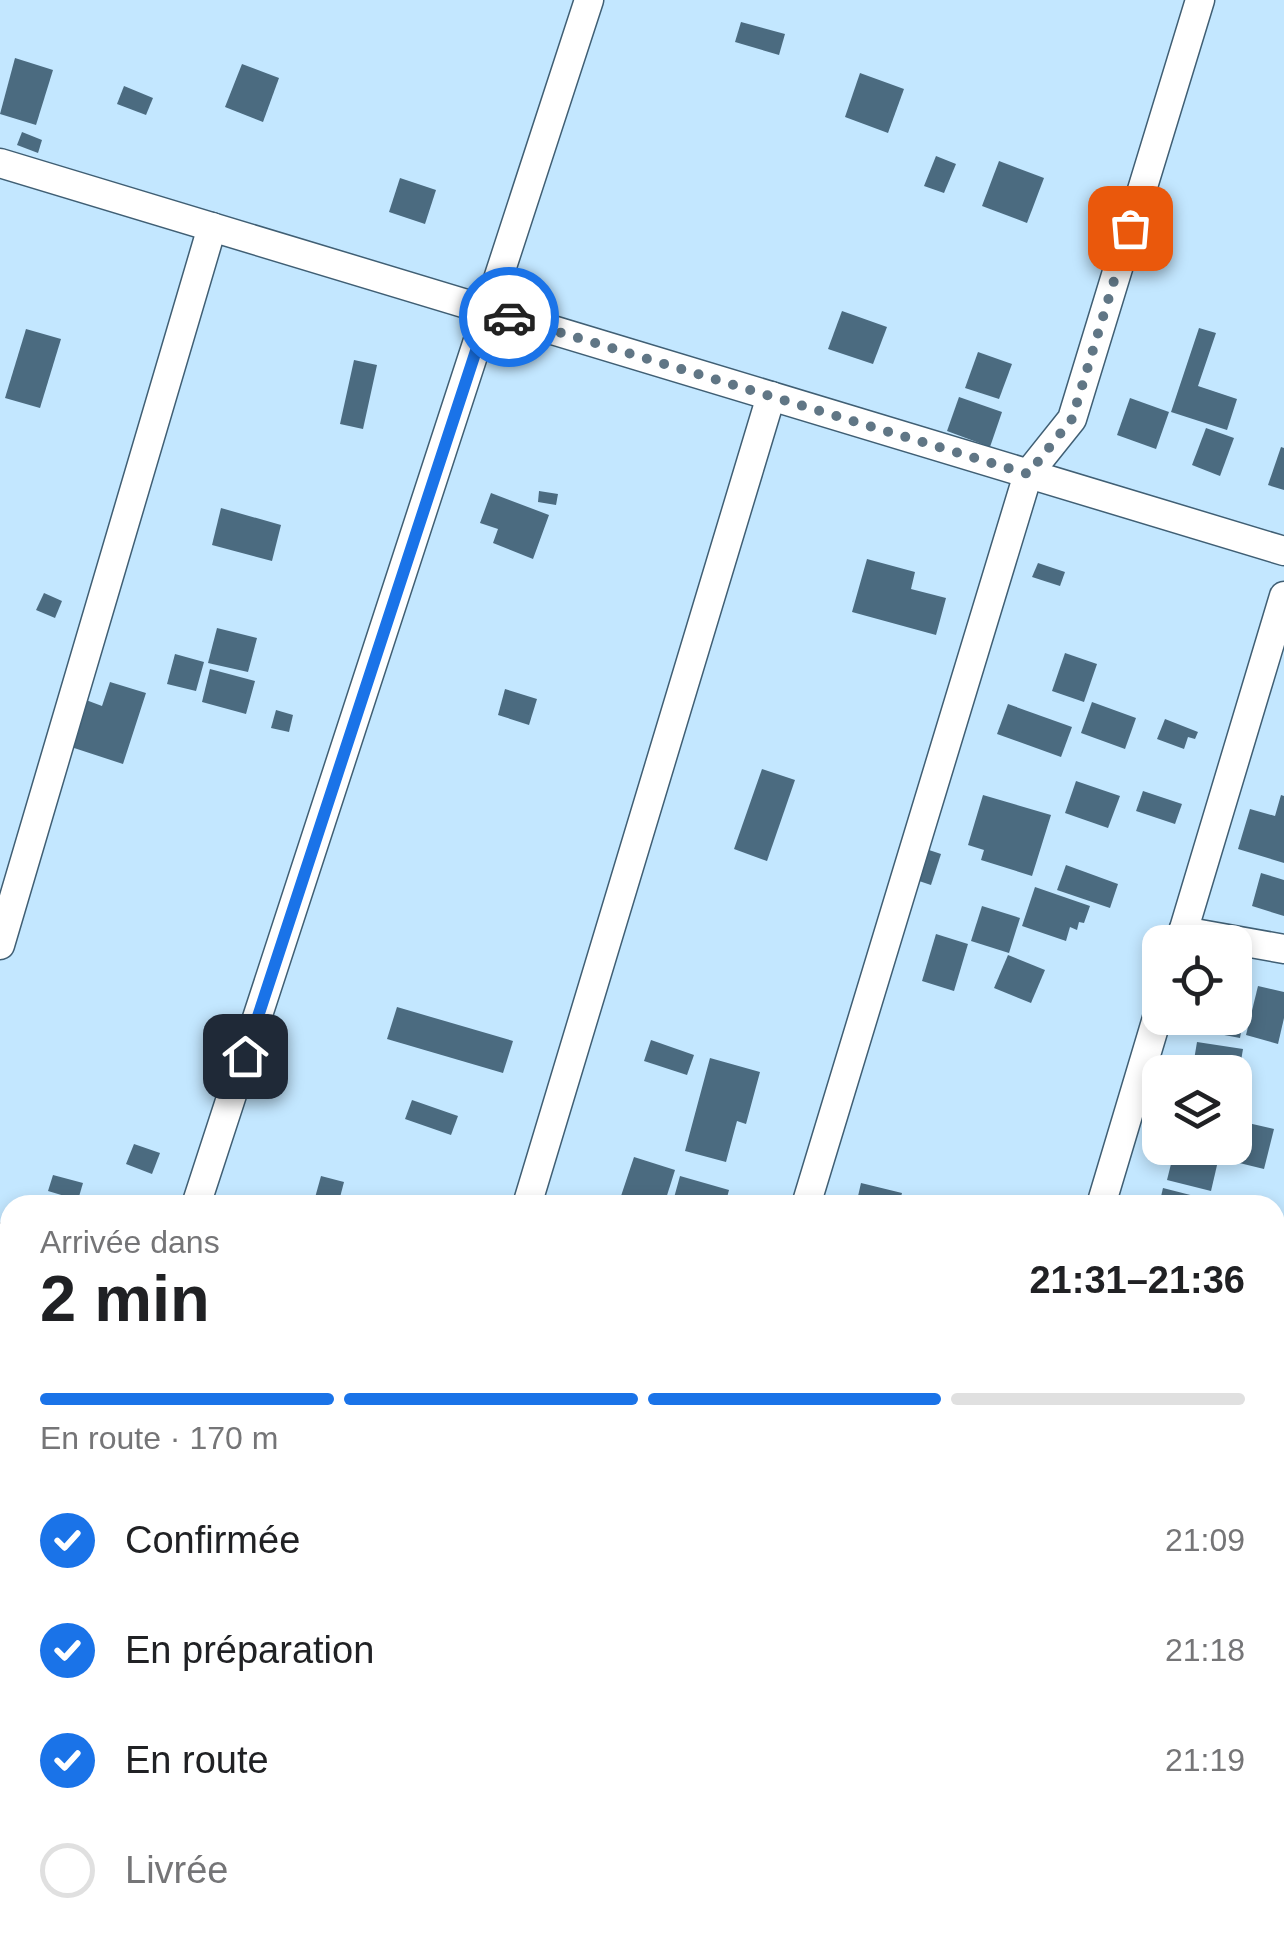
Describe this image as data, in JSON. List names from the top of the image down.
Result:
{
  "page": {
    "heading": ["2 min", "Arrivée dans", "21:31–21:36"],
    "bar": "En route · 170 m",
    "list": [
      ["Confirmée", "21:09"],
      ["En préparation", "21:18"],
      ["En route", "21:19"],
      "Livrée"
    ]
  }
}
